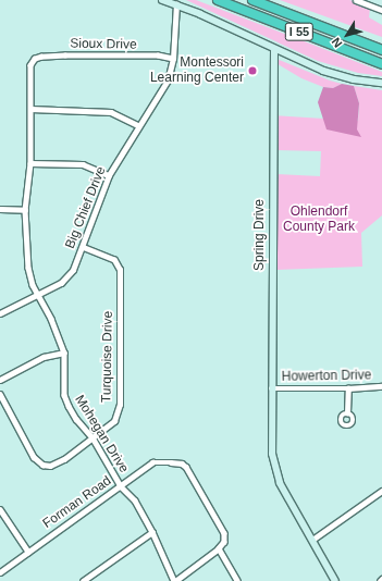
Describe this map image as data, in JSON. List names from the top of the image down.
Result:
{
  "streets": {
    "highway": ["I 55"],
    "street": [
      "Sioux Drive",
      "Big Chief Drive",
      "Spring Drive",
      "Turquoise Drive",
      "Howerton Drive",
      "Mohegan Drive",
      "Forman Road"
    ]
  },
  "crossings": [
    ["Sioux Drive", "Big Chief Drive"],
    ["Sioux Drive", "Mohegan Drive"],
    ["Big Chief Drive", "Turquoise Drive"],
    ["Big Chief Drive", "Mohegan Drive"],
    ["Spring Drive", "Howerton Drive"],
    ["Turquoise Drive", "Mohegan Drive"],
    ["Mohegan Drive", "Forman Road"]
  ],
  "parks": ["Ohlendorf County Park"],
  "places": ["Montessori Learning Center"],
  "north": "bottom left"
}
